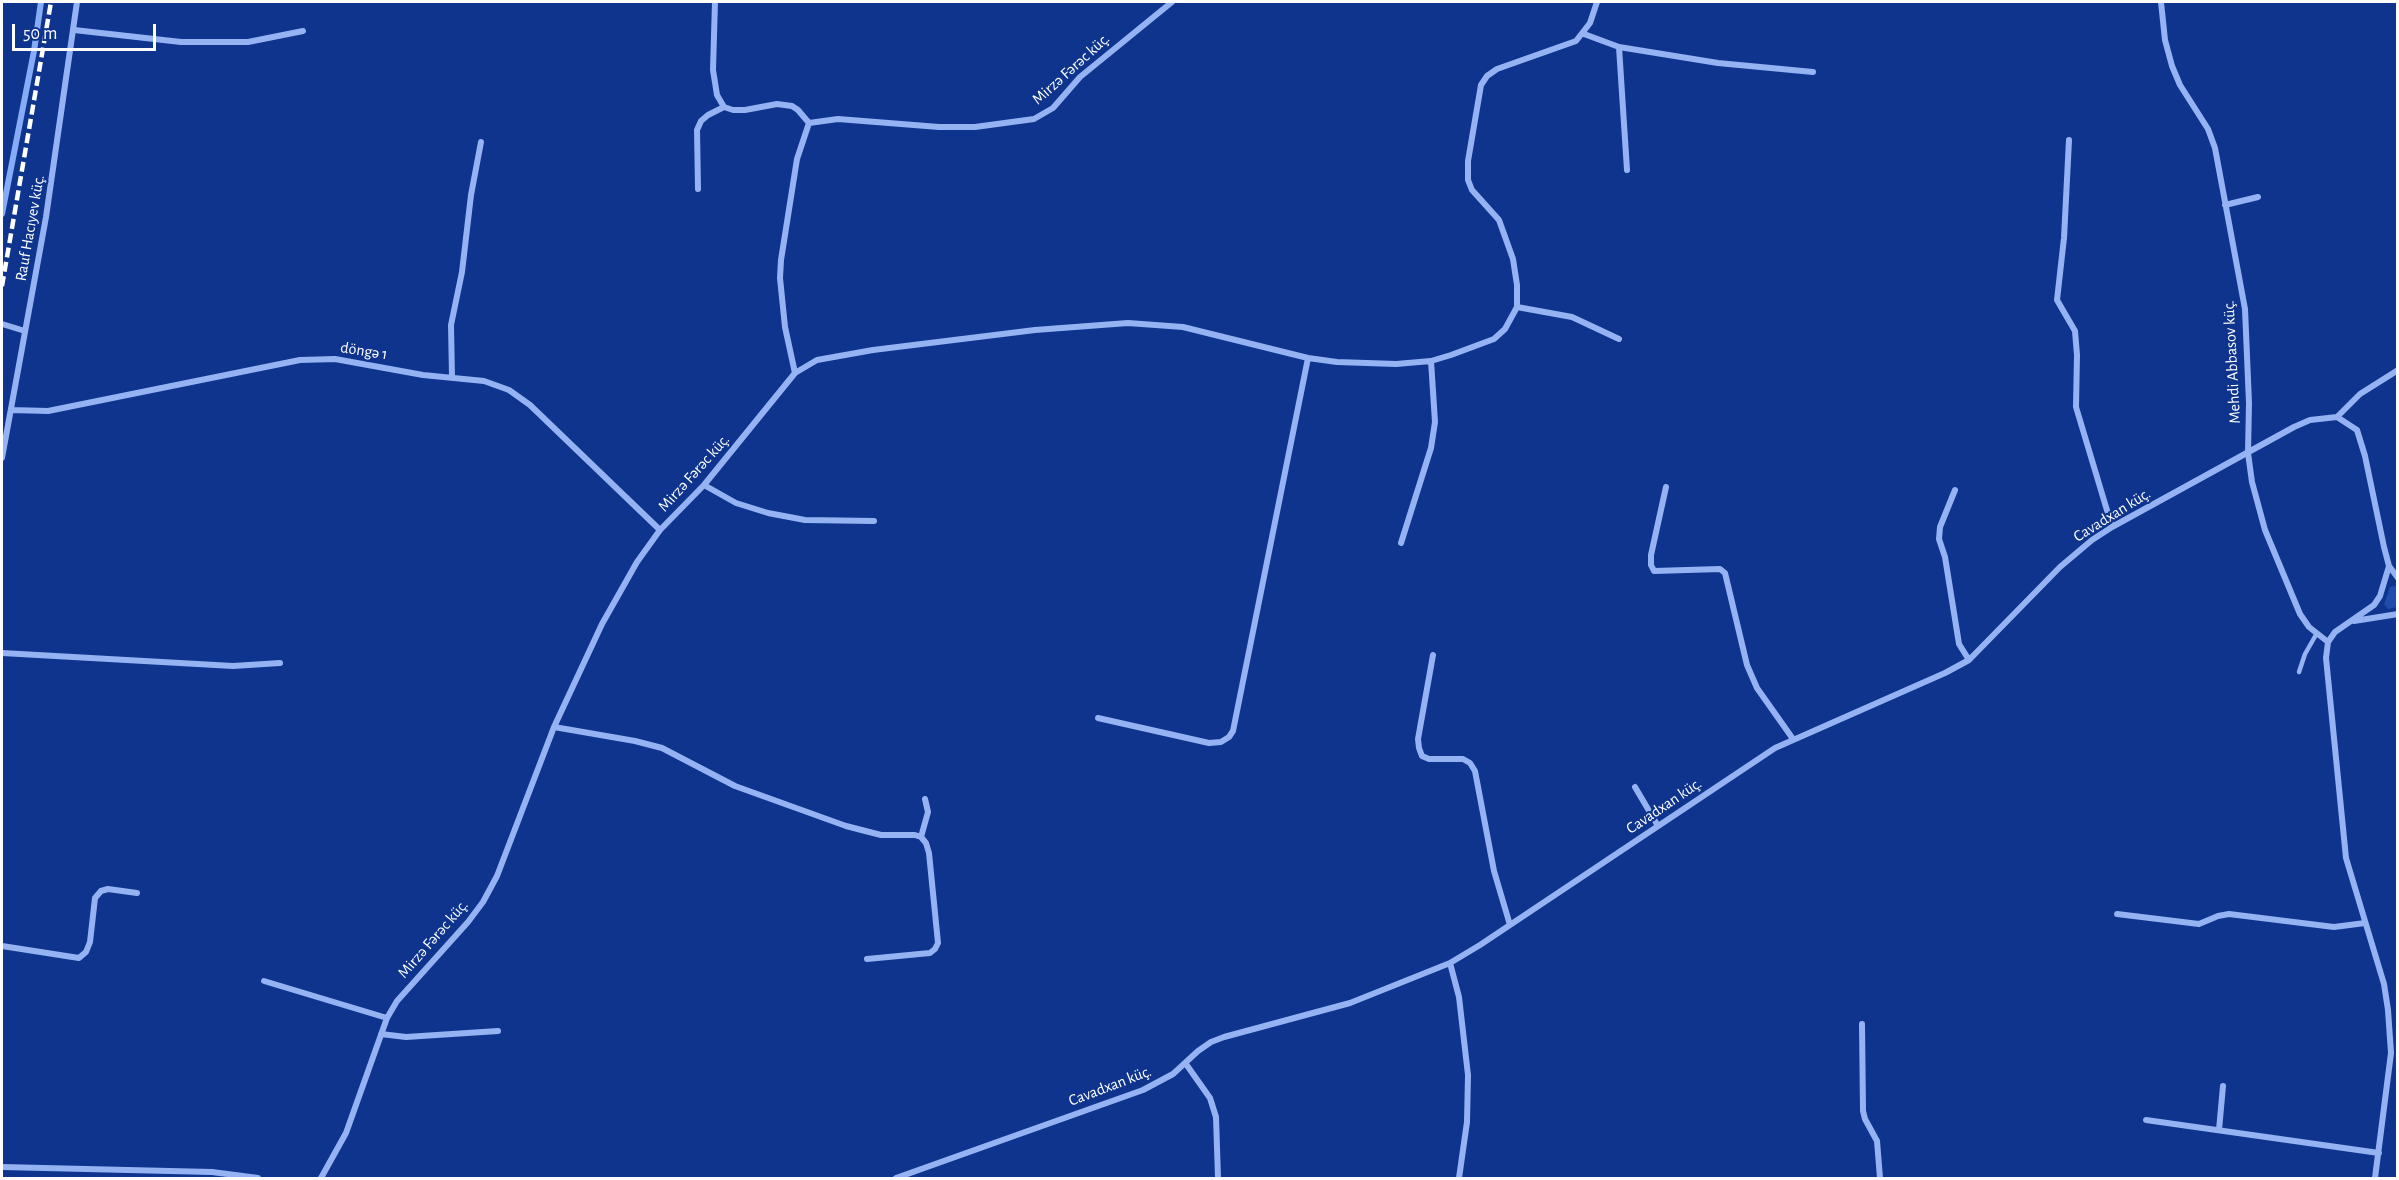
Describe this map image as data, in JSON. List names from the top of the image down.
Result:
{
  "streets": {
    "street": [
      "Mirzə Fərəc küç.",
      "Rauf Hacıyev küç.",
      "döngə 1",
      "Mehdi Abbasov küç.",
      "Cavadxan küç."
    ]
  },
  "crossings": [
    ["Mirzə Fərəc küç.", "döngə 1"],
    ["Rauf Hacıyev küç.", "döngə 1"],
    ["Mehdi Abbasov küç.", "Cavadxan küç."]
  ],
  "scale_bar": "50 m"
}
